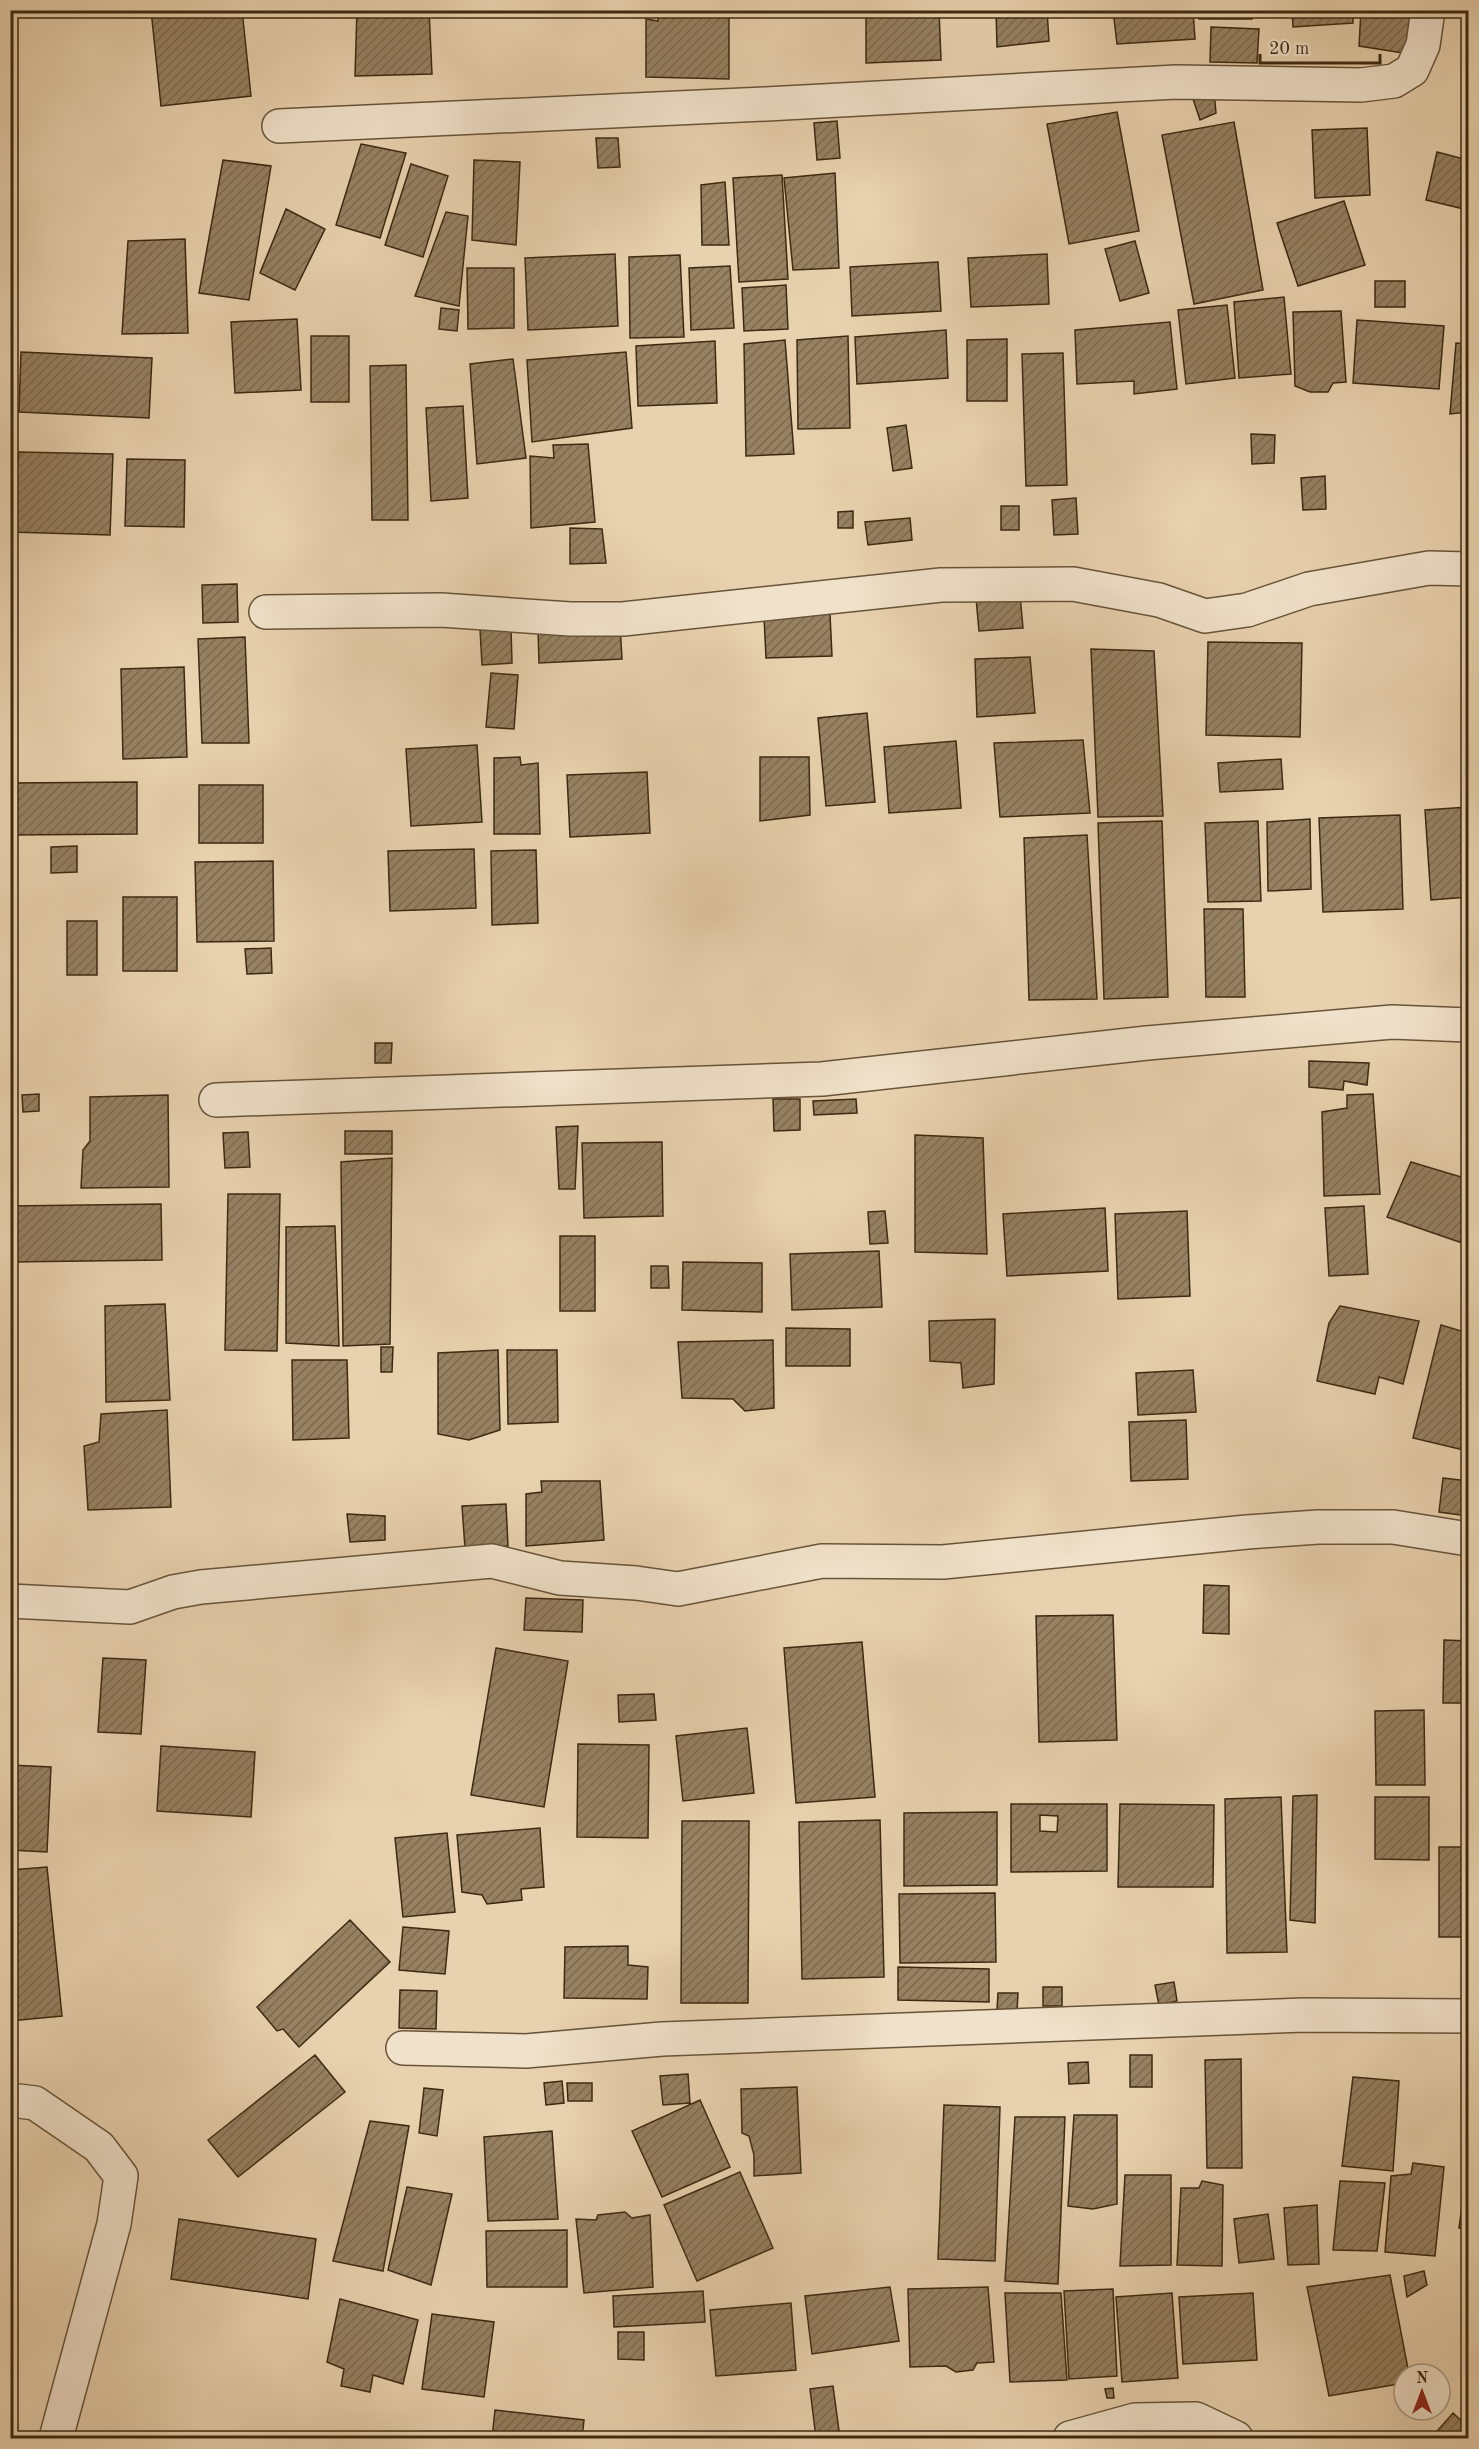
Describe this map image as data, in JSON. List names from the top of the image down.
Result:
{
  "scale_bar": "20 m",
  "north": "top"
}
